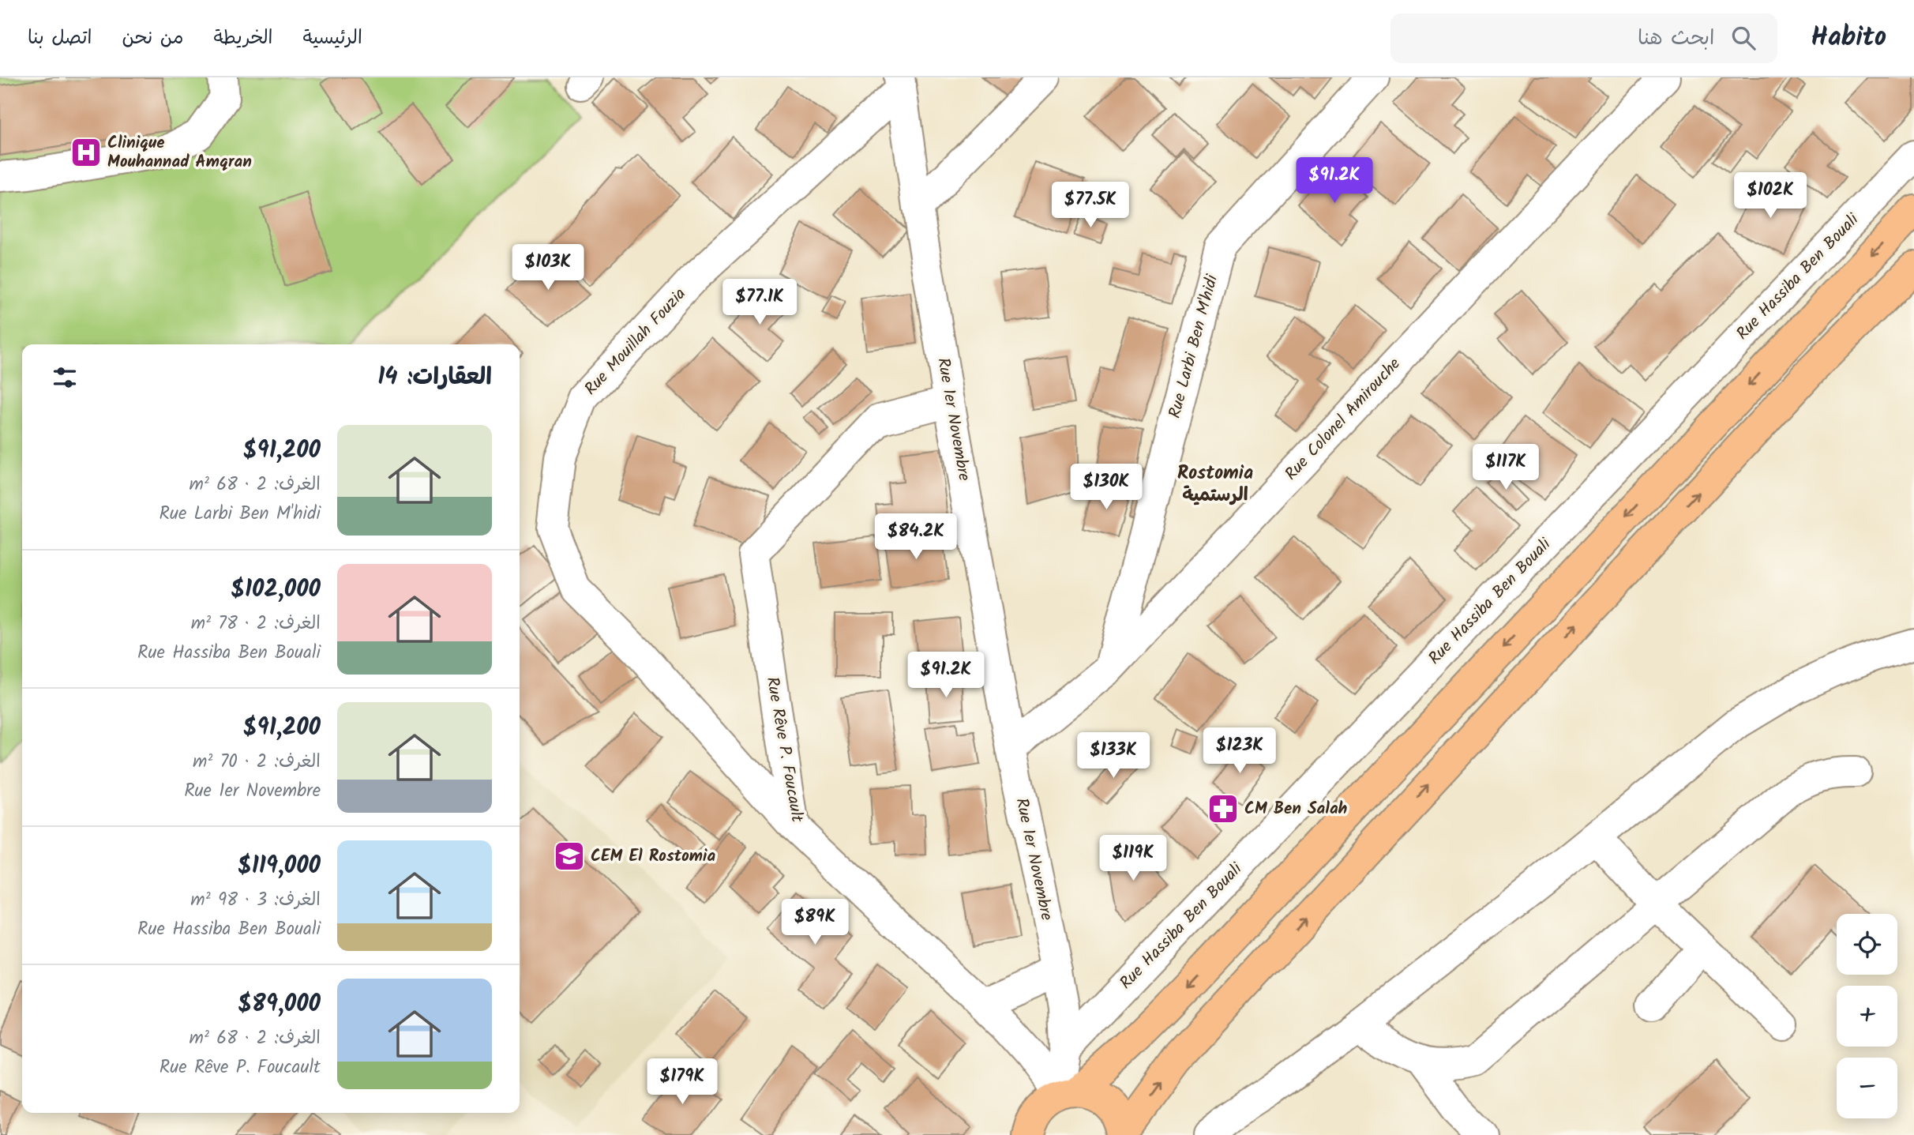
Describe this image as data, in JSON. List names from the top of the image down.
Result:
{
  "streets": {
    "street": [
      "Rue Hassiba Ben Bouali",
      "Rue Mouillah Fouzia",
      "Rue Larbi Ben M'hidi",
      "Rue 1er Novembre",
      "Rue Colonel Amirouche",
      "Rue Rêve P. Foucault"
    ]
  },
  "crossings": [
    ["Rue Hassiba Ben Bouali", "Rue 1er Novembre"],
    ["Rue Mouillah Fouzia", "Rue 1er Novembre"],
    ["Rue Mouillah Fouzia", "Rue Rêve P. Foucault"],
    ["Rue Larbi Ben M'hidi", "Rue Colonel Amirouche"],
    ["Rue 1er Novembre", "Rue Colonel Amirouche"],
    ["Rue 1er Novembre", "Rue Rêve P. Foucault"]
  ],
  "districts": ["Rostomia الرستمية"],
  "places": {
    "hospital": ["Clinique Mouhannad Amqran"],
    "pharmacy": ["CM Ben Salah"],
    "school or university": ["CEM El Rostomia"]
  },
  "page": {
    "header": "Habito",
    "search": "ابحث هنا",
    "nav": [
      "الرئيسية",
      "الخريطة",
      "من نحن",
      "اتصل بنا"
    ],
    "price": [
      "$91.2K",
      "$102K",
      "$77.5K",
      "$103K",
      "$77.1K",
      "$117K",
      "$130K",
      "$84.2K",
      "$91.2K",
      "$123K",
      "$133K",
      "$119K",
      "$89K",
      "$179K"
    ],
    "heading": "العقارات: 14",
    "list": [
      {
        "name": "$91,200",
        "note": "الغرف: 2 · 68 m² · Rue Larbi Ben M'hidi"
      },
      {
        "name": "$102,000",
        "note": "الغرف: 2 · 78 m² · Rue Hassiba Ben Bouali"
      },
      {
        "name": "$91,200",
        "note": "الغرف: 2 · 70 m² · Rue 1er Novembre"
      },
      {
        "name": "$119,000",
        "note": "الغرف: 3 · 98 m² · Rue Hassiba Ben Bouali"
      },
      {
        "name": "$89,000",
        "note": "الغرف: 2 · 68 m² · Rue Rêve P. Foucault"
      }
    ],
    "map_buttons": ["+", "−"]
  }
}
